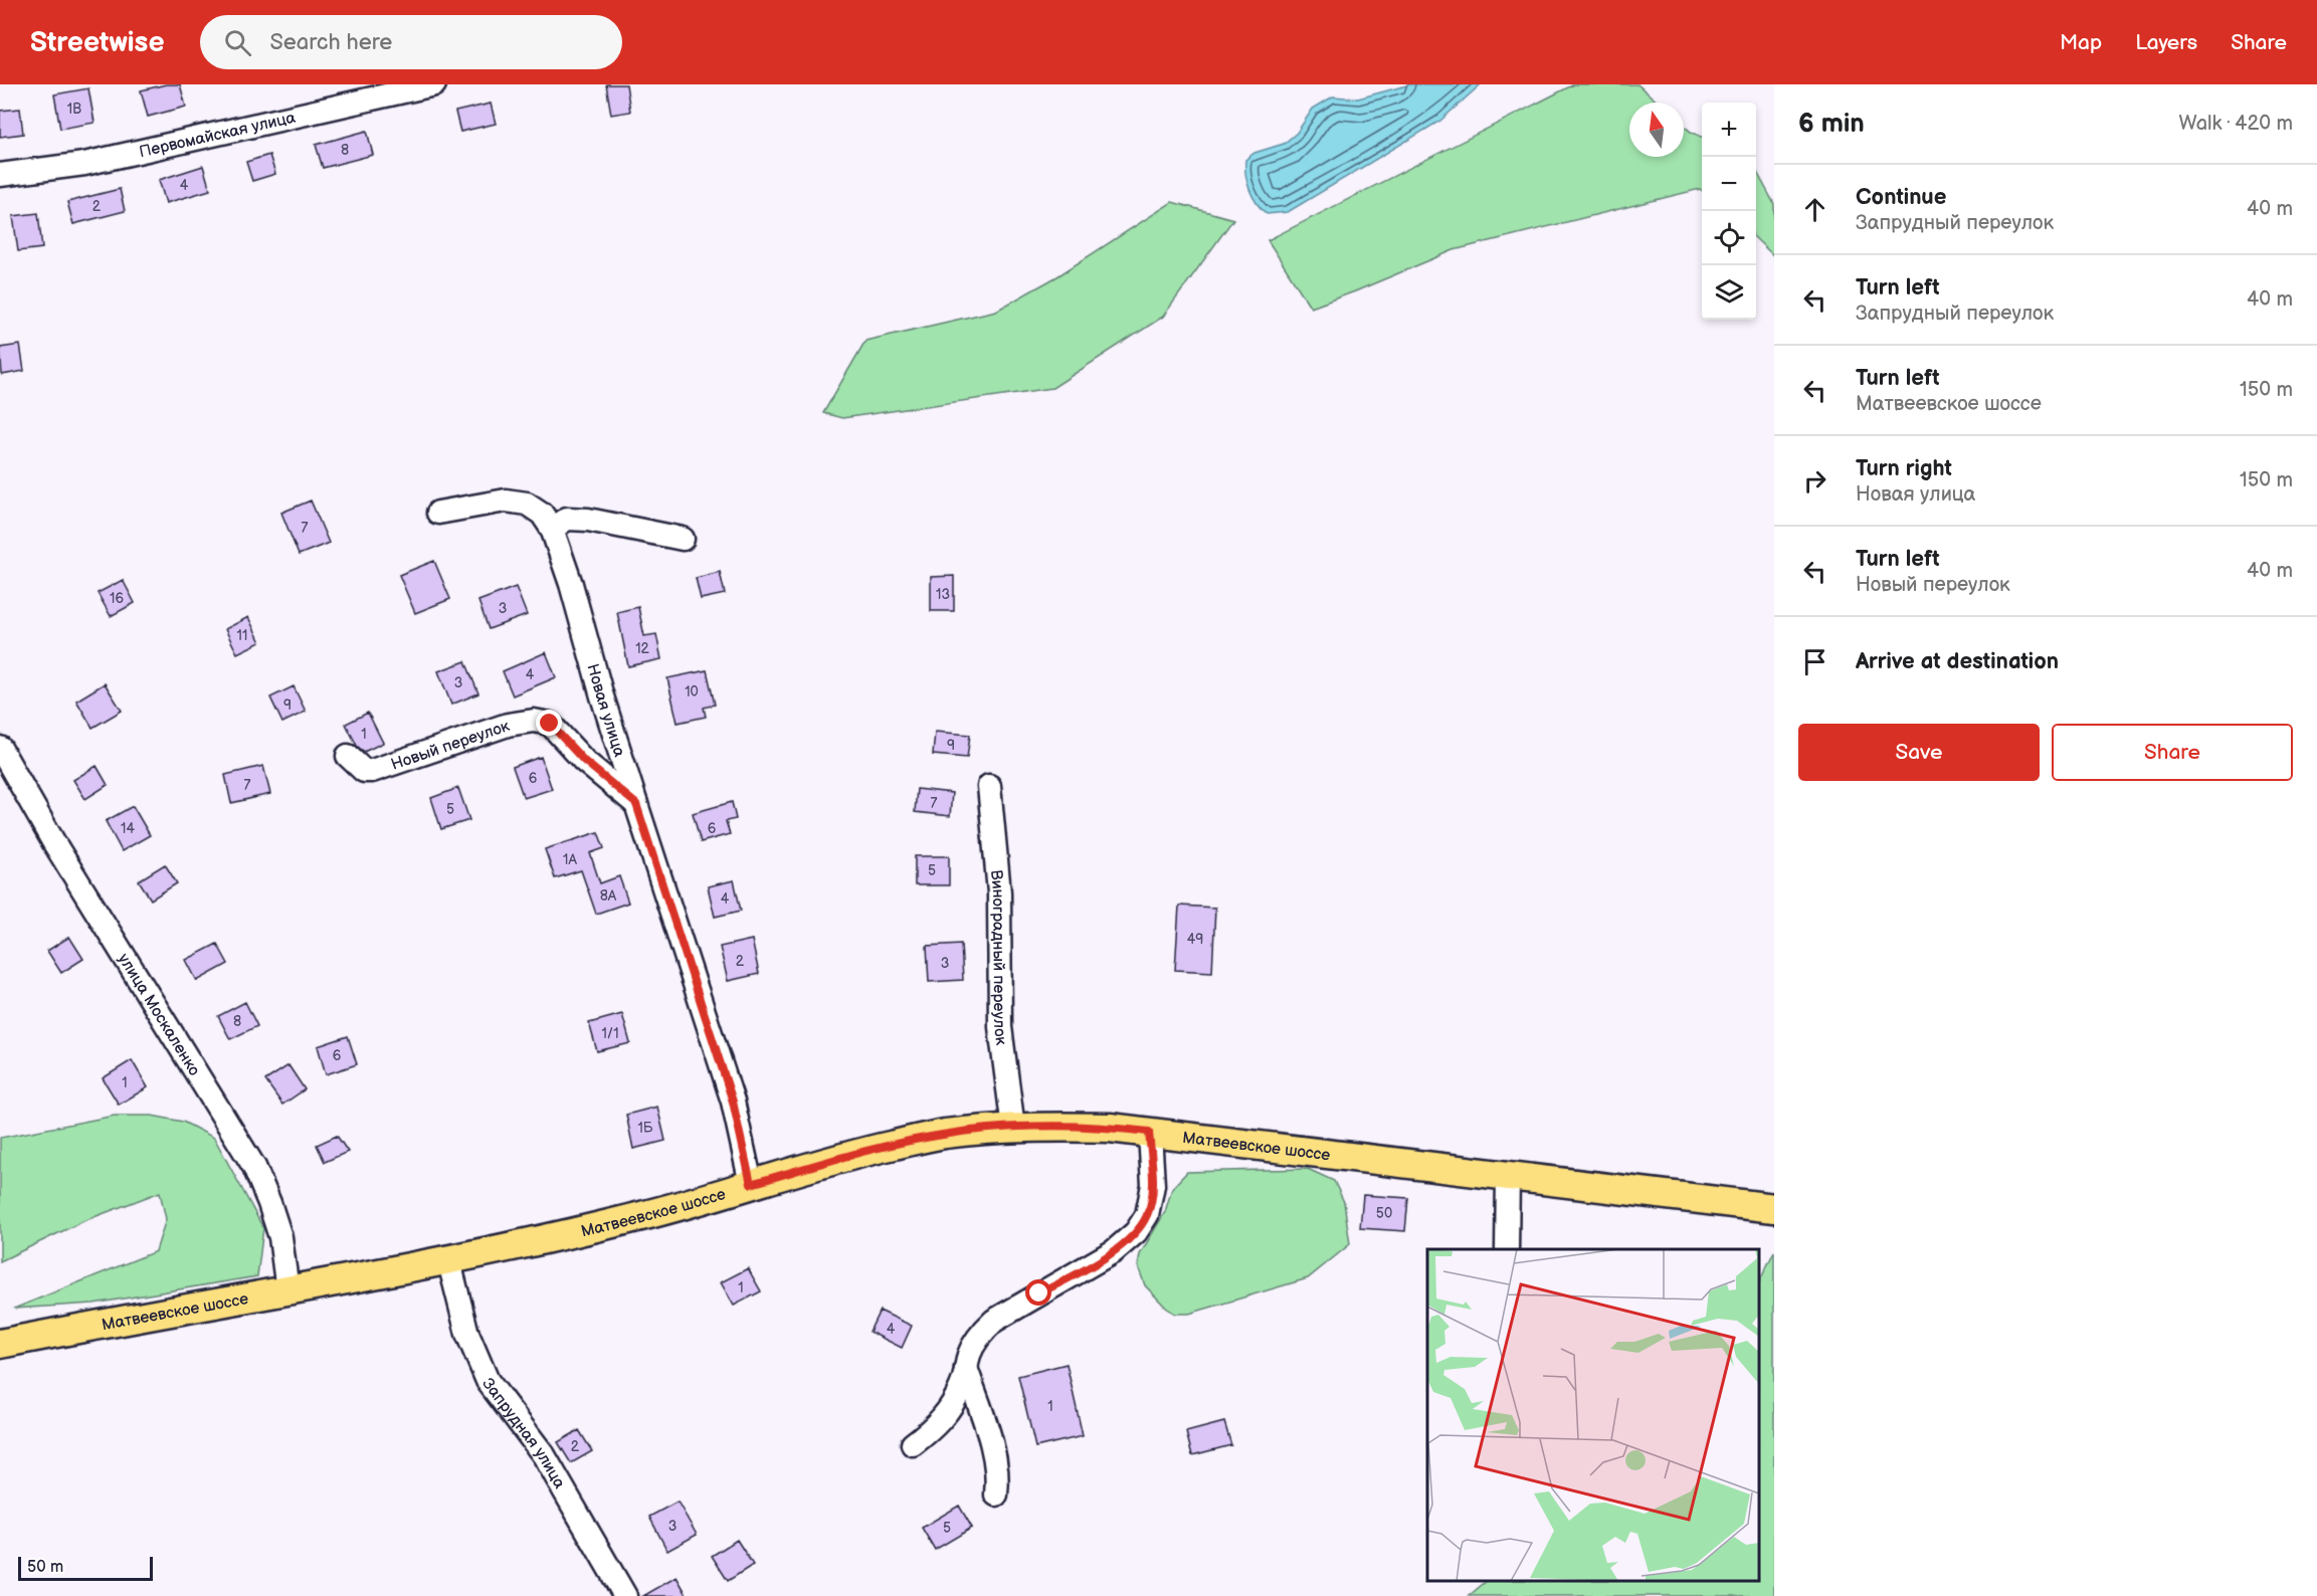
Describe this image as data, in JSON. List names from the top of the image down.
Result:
{
  "streets": {
    "main road": ["Матвеевское шоссе"],
    "street": [
      "Первомайская улица",
      "Новая улица",
      "Новый переулок",
      "Виноградный переулок",
      "улица Москаленко",
      "Запрудная улица"
    ]
  },
  "crossings": [
    ["Новая улица", "Новый переулок"],
    ["Новая улица", "Матвеевское шоссе"],
    ["Виноградный переулок", "Матвеевское шоссе"],
    ["улица Москаленко", "Матвеевское шоссе"],
    ["Матвеевское шоссе", "Запрудная улица"]
  ],
  "house_numbers": [
    "1В",
    "8",
    "4",
    "2",
    "7",
    "13",
    "16",
    "3",
    "11",
    "12",
    "4",
    "3",
    "10",
    "9",
    "1",
    "9",
    "6",
    "7",
    "7",
    "5",
    "14",
    "6",
    "1А",
    "5",
    "8А",
    "4",
    "49",
    "2",
    "3",
    "8",
    "1/1",
    "6",
    "1",
    "1Б",
    "50",
    "1",
    "4",
    "1",
    "2",
    "3",
    "5"
  ],
  "scale_bar": "50 m",
  "north": "top",
  "page": {
    "header": "Streetwise",
    "search": "Search here",
    "nav": ["Map", "Layers", "Share"],
    "heading": ["6 min", "Walk · 420 m"],
    "map_buttons": ["+", "−"],
    "list": [
      ["Continue", "Запрудный переулок", "40 m"],
      ["Turn left", "Запрудный переулок", "40 m"],
      ["Turn left", "Матвеевское шоссе", "150 m"],
      ["Turn right", "Новая улица", "150 m"],
      ["Turn left", "Новый переулок", "40 m"],
      "Arrive at destination"
    ],
    "buttons": ["Save", "Share"],
    "scale": "50 m"
  }
}
